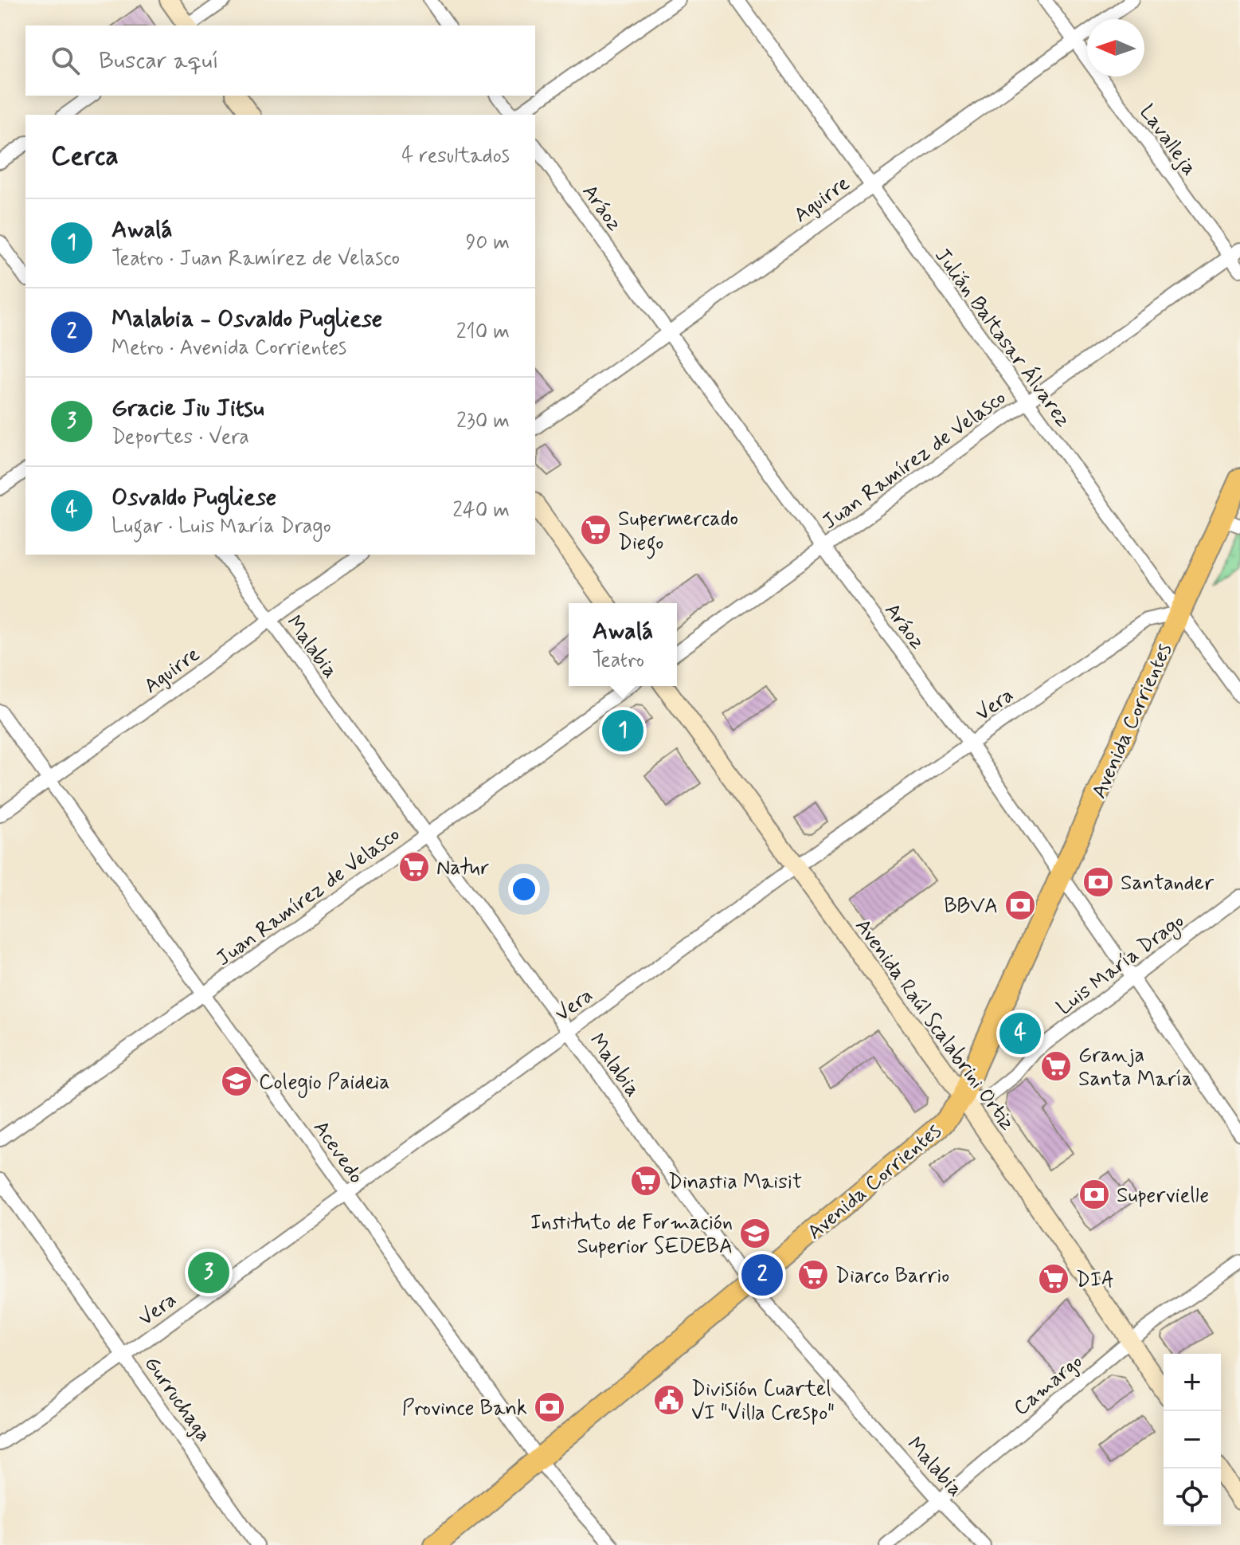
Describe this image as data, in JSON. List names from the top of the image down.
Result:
{
  "streets": {
    "main road": ["Avenida Corrientes", "Avenida Raúl Scalabrini Ortiz"],
    "street": [
      "Lavalleja",
      "Aguirre",
      "Aráoz",
      "Julián Baltasar Álvarez",
      "Juan Ramírez de Velasco",
      "Malabia",
      "Vera",
      "Luis María Drago",
      "Acevedo",
      "Camargo",
      "Gurruchaga"
    ]
  },
  "crossings": [
    ["Lavalleja", "Aguirre"],
    ["Lavalleja", "Juan Ramírez de Velasco"],
    ["Aguirre", "Aráoz"],
    ["Aguirre", "Julián Baltasar Álvarez"],
    ["Aguirre", "Malabia"],
    ["Aguirre", "Acevedo"],
    ["Aráoz", "Juan Ramírez de Velasco"],
    ["Aráoz", "Vera"],
    ["Aráoz", "Avenida Corrientes"],
    ["Aráoz", "Luis María Drago"],
    ["Julián Baltasar Álvarez", "Juan Ramírez de Velasco"],
    ["Julián Baltasar Álvarez", "Vera"],
    ["Julián Baltasar Álvarez", "Avenida Corrientes"],
    ["Juan Ramírez de Velasco", "Malabia"],
    ["Juan Ramírez de Velasco", "Acevedo"],
    ["Malabia", "Vera"],
    ["Malabia", "Avenida Corrientes"],
    ["Malabia", "Camargo"],
    ["Vera", "Avenida Corrientes"],
    ["Vera", "Avenida Raúl Scalabrini Ortiz"],
    ["Vera", "Acevedo"],
    ["Vera", "Gurruchaga"],
    ["Avenida Corrientes", "Luis María Drago"],
    ["Avenida Corrientes", "Avenida Raúl Scalabrini Ortiz"],
    ["Avenida Corrientes", "Acevedo"],
    ["Luis María Drago", "Avenida Raúl Scalabrini Ortiz"],
    ["Avenida Raúl Scalabrini Ortiz", "Camargo"]
  ],
  "places": {
    "supermarket": [
      "Supermercado Diego",
      "Natur",
      "Granja Santa María",
      "Dinastia Maisit",
      "Diarco Barrio",
      "DIA"
    ],
    "bank": [
      "Santander",
      "BBVA",
      "Supervielle",
      "Province Bank"
    ],
    "school or university": ["Colegio Paideia", "Instituto de Formación Superior SEDEBA"],
    "public building": ["División Cuartel VI \"Villa Crespo\""]
  },
  "north": "left",
  "page": {
    "search": "Buscar aquí",
    "heading": ["Cerca", "4 resultados"],
    "list": [
      {
        "mark": "1",
        "name": "Awalá",
        "note": "Teatro · Juan Ramírez de Velasco",
        "value": "90 m"
      },
      {
        "mark": "2",
        "name": "Malabia - Osvaldo Pugliese",
        "note": "Metro · Avenida Corrientes",
        "value": "210 m"
      },
      {
        "mark": "3",
        "name": "Gracie Jiu Jitsu",
        "note": "Deportes · Vera",
        "value": "230 m"
      },
      {
        "mark": "4",
        "name": "Osvaldo Pugliese",
        "note": "Lugar · Luis María Drago",
        "value": "240 m"
      }
    ],
    "popup": ["Awalá", "Teatro"],
    "pins": [
      "1",
      "4",
      "3",
      "2"
    ],
    "map_buttons": ["+", "−"]
  }
}
